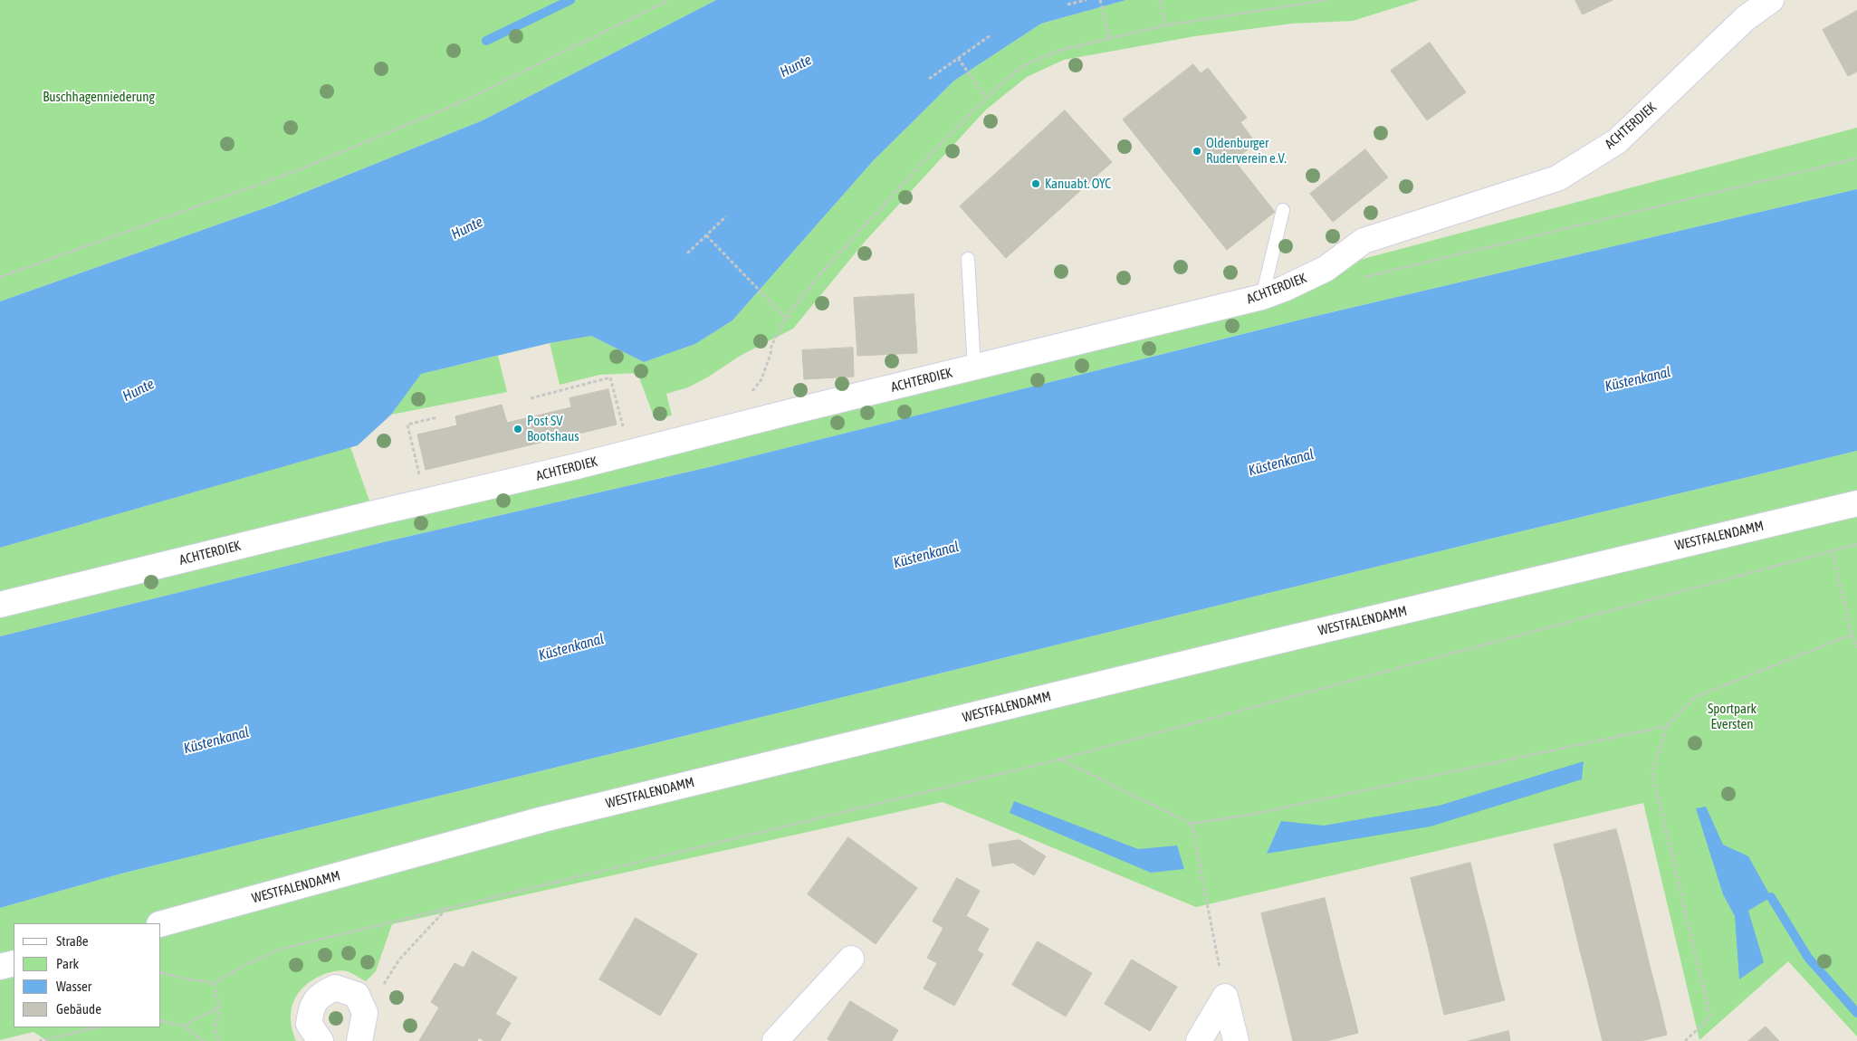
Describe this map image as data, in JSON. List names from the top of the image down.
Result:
{
  "streets": {
    "street": ["ACHTERDIEK", "WESTFALENDAMM"]
  },
  "water": ["Hunte", "Küstenkanal"],
  "parks": ["Buschhagenniederung", "Sportpark Eversten"],
  "places": ["Oldenburger Ruderverein e.V.", "Kanuabt. OYC", "Post SV Bootshaus"],
  "legend": [
    "Straße",
    "Park",
    "Wasser",
    "Gebäude"
  ]
}
